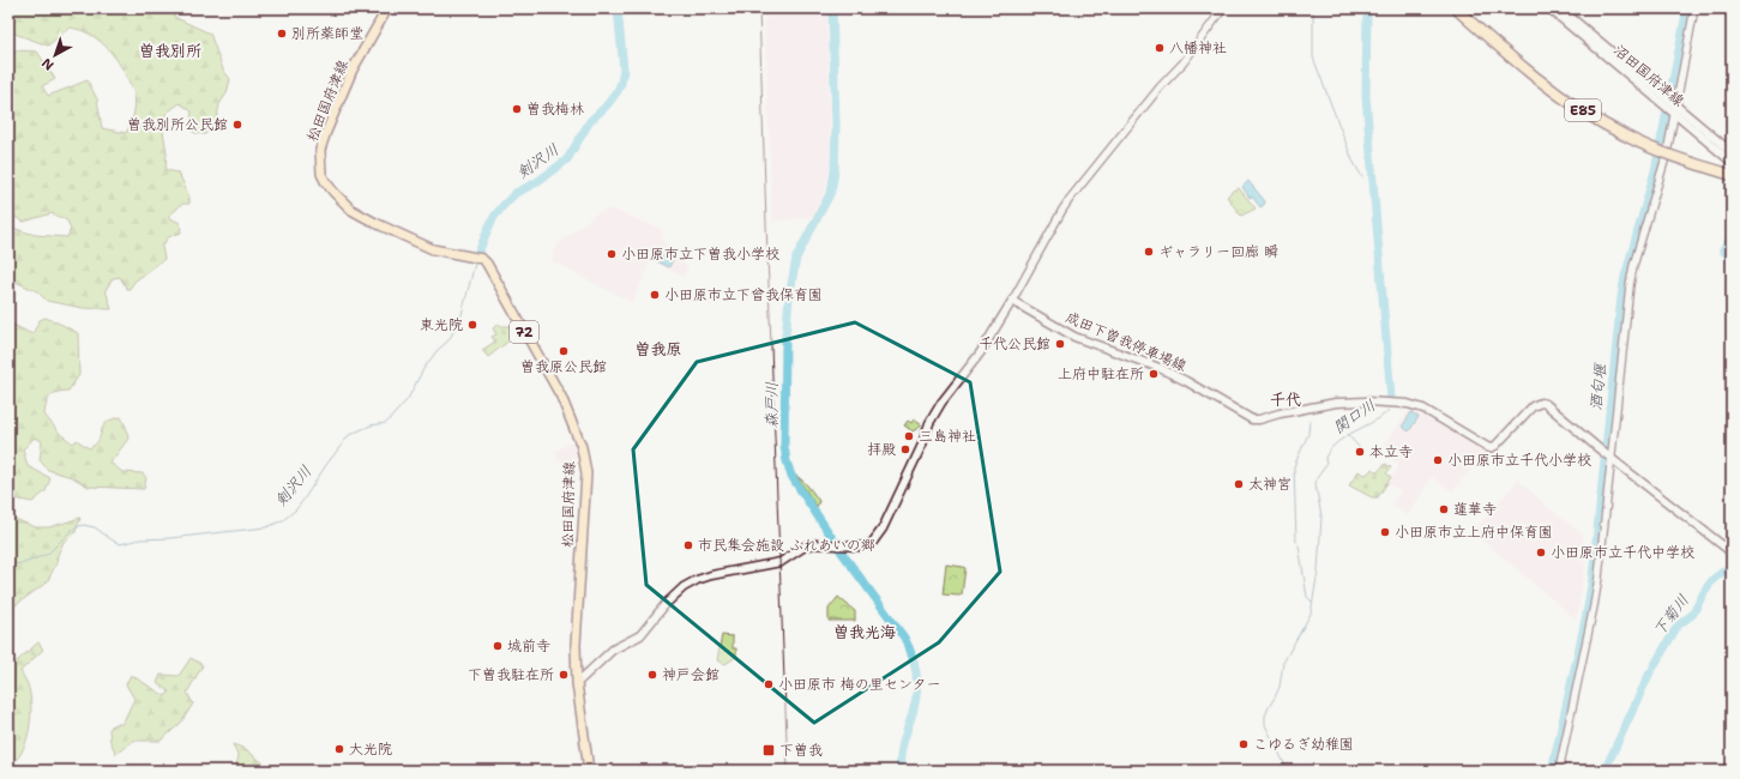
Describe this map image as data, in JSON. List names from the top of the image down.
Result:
{
  "streets": {
    "highway": ["E85"],
    "main road": [
      "沼田国府津線",
      "松田国府津線",
      "72",
      "成田下曽我停車場線"
    ]
  },
  "districts": [
    "曽我別所",
    "曽我原",
    "千代",
    "曽我光海"
  ],
  "water": [
    "剣沢川",
    "酒匂堰",
    "森戸川",
    "関口川",
    "下菊川"
  ],
  "places": {
    "other": [
      "別所薬師堂",
      "八幡神社",
      "曽我梅林",
      "曽我別所公民館",
      "ギャラリー回廊 瞬",
      "小田原市立下曽我小学校",
      "小田原市立下曾我保育園",
      "東光院",
      "千代公民館",
      "曽我原公民館",
      "上府中駐在所",
      "三島神社",
      "拝殿",
      "本立寺",
      "小田原市立千代小学校",
      "太神宮",
      "蓮華寺",
      "小田原市立上府中保育園",
      "市民集会施設 ふれあいの郷",
      "小田原市立千代中学校",
      "城前寺",
      "下曽我駐在所",
      "神戸会館",
      "小田原市 梅の里センター",
      "こゆるぎ幼稚園",
      "大光院"
    ],
    "transit": ["下曽我"]
  },
  "north": "bottom left"
}
